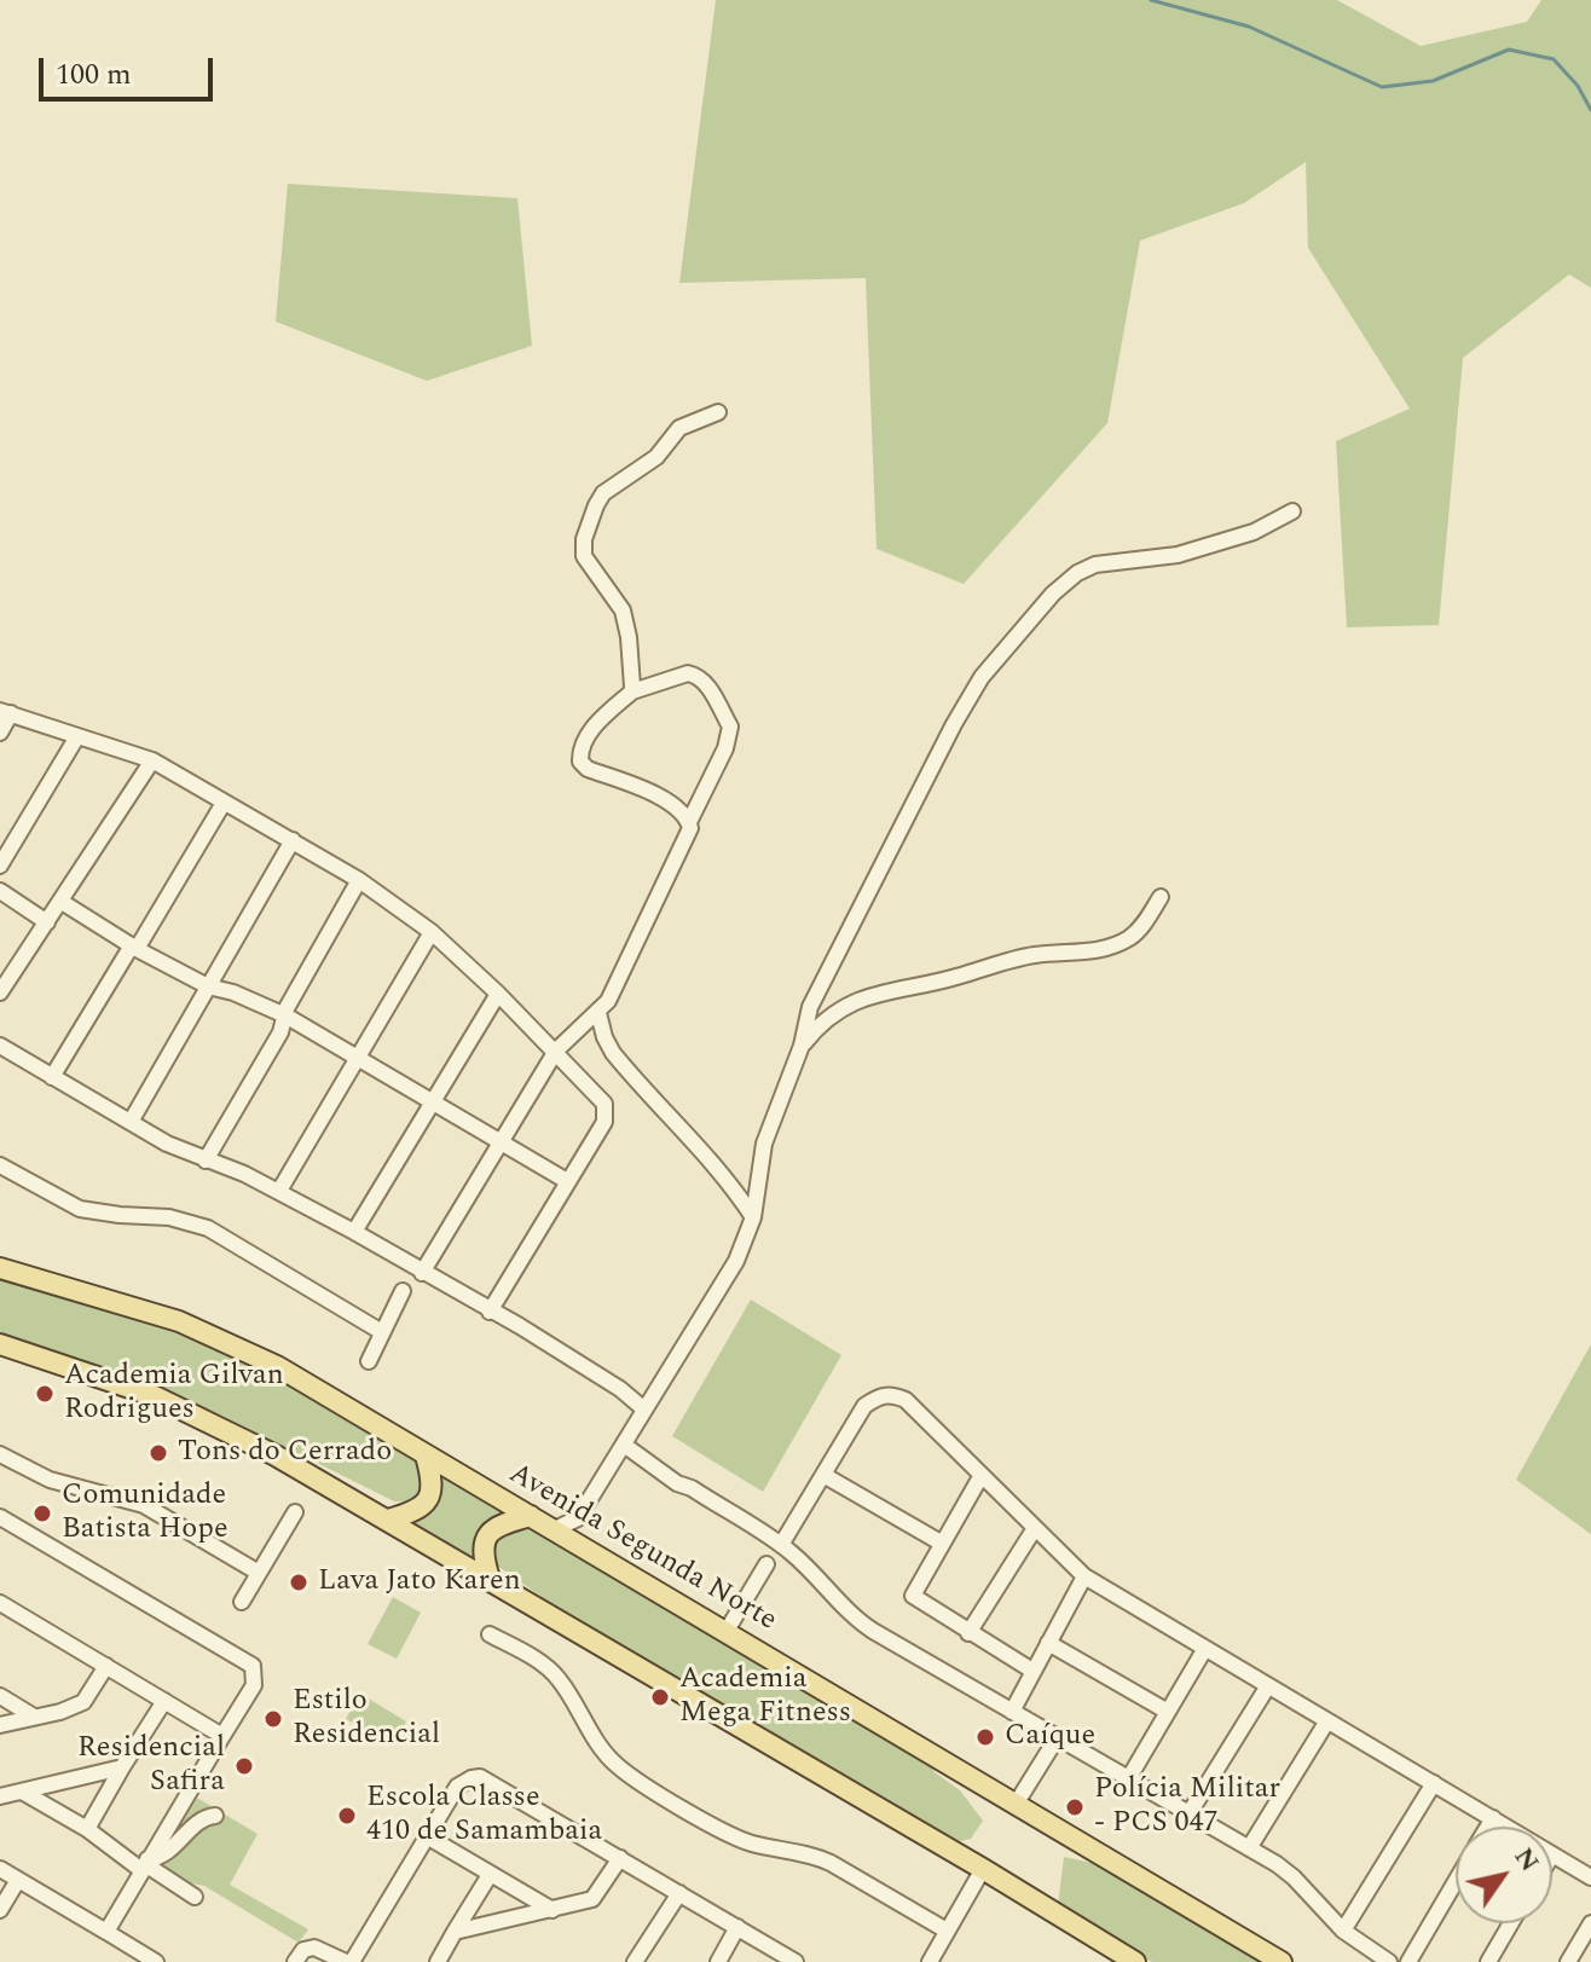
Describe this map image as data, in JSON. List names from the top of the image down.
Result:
{
  "streets": {
    "main road": ["Avenida Segunda Norte"]
  },
  "places": [
    "Academia Gilvan Rodrigues",
    "Tons do Cerrado",
    "Comunidade Batista Hope",
    "Lava Jato Karen",
    "Academia Mega Fitness",
    "Estilo Residencial",
    "Caíque",
    "Residencial Safira",
    "Polícia Militar - PCS 047",
    "Escola Classe 410 de Samambaia"
  ],
  "scale_bar": "100 m",
  "north": "top right"
}
